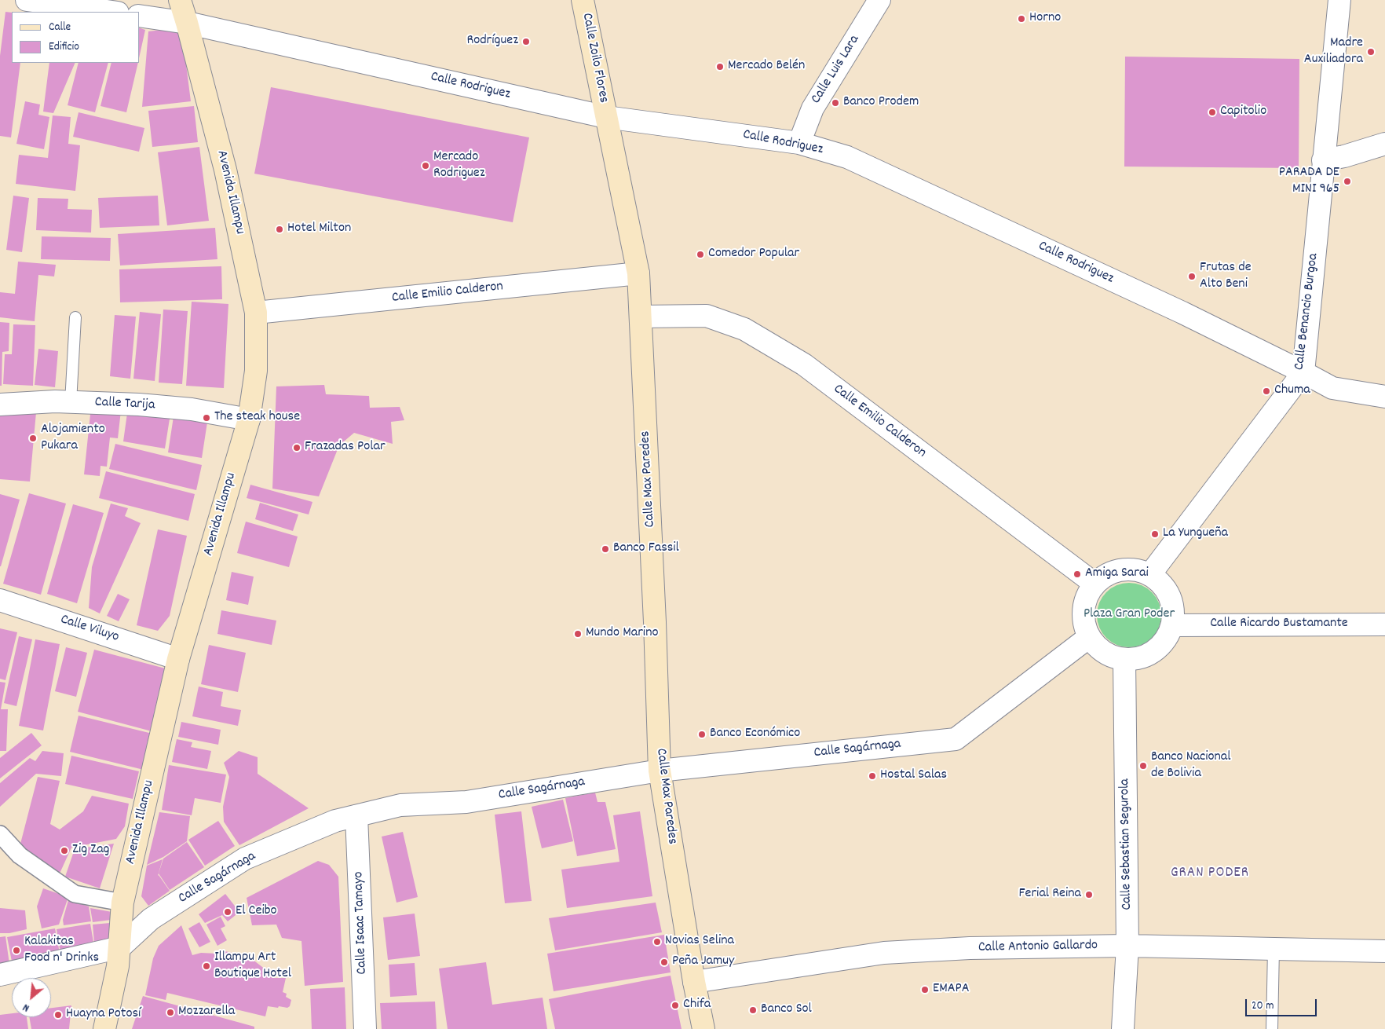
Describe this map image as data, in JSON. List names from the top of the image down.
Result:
{
  "streets": {
    "main road": ["Calle Zoilo Flores", "Avenida Illampu", "Calle Max Paredes"],
    "street": [
      "Calle Luis Lara",
      "Calle Rodriguez",
      "Calle Emilio Calderon",
      "Calle Benancio Burgoa",
      "Calle Tarija",
      "Calle Ricardo Bustamante",
      "Calle Viluyo",
      "Calle Sagárnaga",
      "Calle Sebastian Segurola",
      "Calle Isaac Tamayo",
      "Calle Antonio Gallardo"
    ]
  },
  "crossings": [
    ["Calle Zoilo Flores", "Calle Rodriguez"],
    ["Calle Zoilo Flores", "Calle Max Paredes"],
    ["Calle Luis Lara", "Calle Rodriguez"],
    ["Calle Rodriguez", "Avenida Illampu"],
    ["Calle Rodriguez", "Calle Benancio Burgoa"],
    ["Calle Rodriguez", "Calle Max Paredes"],
    ["Avenida Illampu", "Calle Emilio Calderon"],
    ["Avenida Illampu", "Calle Tarija"],
    ["Avenida Illampu", "Calle Viluyo"],
    ["Avenida Illampu", "Calle Sagárnaga"],
    ["Calle Emilio Calderon", "Calle Benancio Burgoa"],
    ["Calle Emilio Calderon", "Calle Max Paredes"],
    ["Calle Emilio Calderon", "Calle Ricardo Bustamante"],
    ["Calle Emilio Calderon", "Calle Sagárnaga"],
    ["Calle Emilio Calderon", "Calle Sebastian Segurola"],
    ["Calle Benancio Burgoa", "Calle Ricardo Bustamante"],
    ["Calle Benancio Burgoa", "Calle Sagárnaga"],
    ["Calle Benancio Burgoa", "Calle Sebastian Segurola"],
    ["Calle Max Paredes", "Calle Sagárnaga"],
    ["Calle Max Paredes", "Calle Antonio Gallardo"],
    ["Calle Ricardo Bustamante", "Calle Sagárnaga"],
    ["Calle Ricardo Bustamante", "Calle Sebastian Segurola"],
    ["Calle Sagárnaga", "Calle Sebastian Segurola"],
    ["Calle Sagárnaga", "Calle Isaac Tamayo"],
    ["Calle Sebastian Segurola", "Calle Antonio Gallardo"]
  ],
  "districts": ["GRAN PODER"],
  "parks": ["Plaza Gran Poder"],
  "places": [
    "Horno",
    "Rodríguez",
    "Madre Auxiliadora",
    "Mercado Belén",
    "Banco Prodem",
    "Capitolio",
    "Mercado Rodriguez",
    "PARADA DE MINI 965",
    "Hotel Milton",
    "Comedor Popular",
    "Frutas de Alto Beni",
    "Chuma",
    "The steak house",
    "Alojamiento Pukara",
    "Frazadas Polar",
    "La Yungueña",
    "Banco Fassil",
    "Amiga Sarai",
    "Mundo Marino",
    "Banco Económico",
    "Banco Nacional de Bolivia",
    "Hostal Salas",
    "Zig Zag",
    "Ferial Reina",
    "El Ceibo",
    "Novias Selina",
    "Kalakitas Food n' Drinks",
    "Peña Jamuy",
    "Illampu Art Boutique Hotel",
    "EMAPA",
    "Chifa",
    "Banco Sol",
    "Mozzarella",
    "Huayna Potosí"
  ],
  "legend": ["Calle", "Edificio"],
  "scale_bar": "20 m",
  "north": "bottom left"
}
